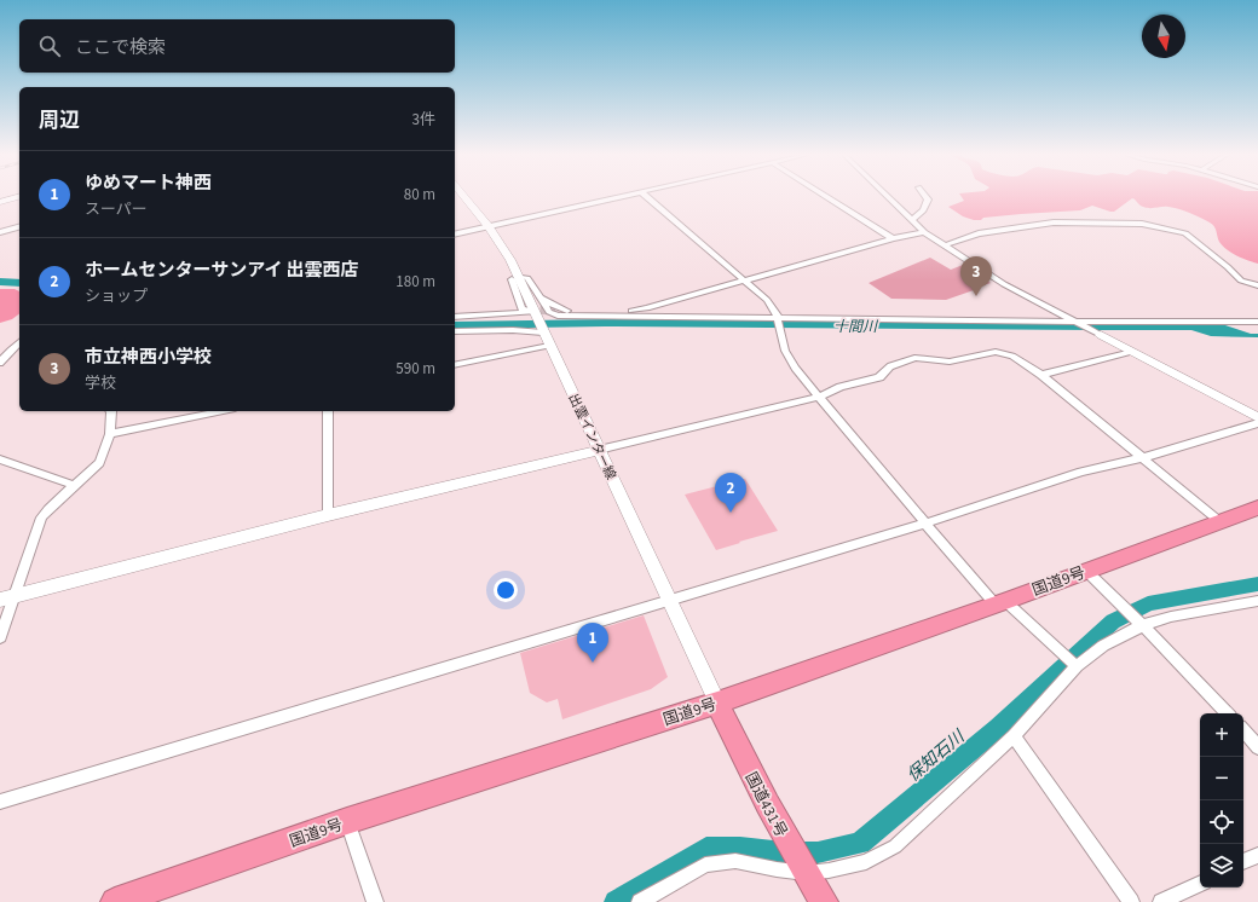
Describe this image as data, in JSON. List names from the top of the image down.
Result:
{
  "streets": {
    "highway": ["国道9号", "国道431号"],
    "main road": ["出雲インター線"]
  },
  "crossings": [
    ["出雲インター線", "国道9号"],
    ["出雲インター線", "国道431号"],
    ["国道9号", "国道431号"]
  ],
  "water": ["十間川", "保知石川"],
  "north": "bottom",
  "page": {
    "search": "ここで検索",
    "heading": ["周辺", "3件"],
    "list": [
      {
        "mark": "1",
        "name": "ゆめマート神西",
        "note": "スーパー",
        "value": "80 m"
      },
      {
        "mark": "2",
        "name": "ホームセンターサンアイ 出雲西店",
        "note": "ショップ",
        "value": "180 m"
      },
      {
        "mark": "3",
        "name": "市立神西小学校",
        "note": "学校",
        "value": "590 m"
      }
    ],
    "pins": ["3", "2", "1"],
    "map_buttons": ["+", "−"]
  }
}
